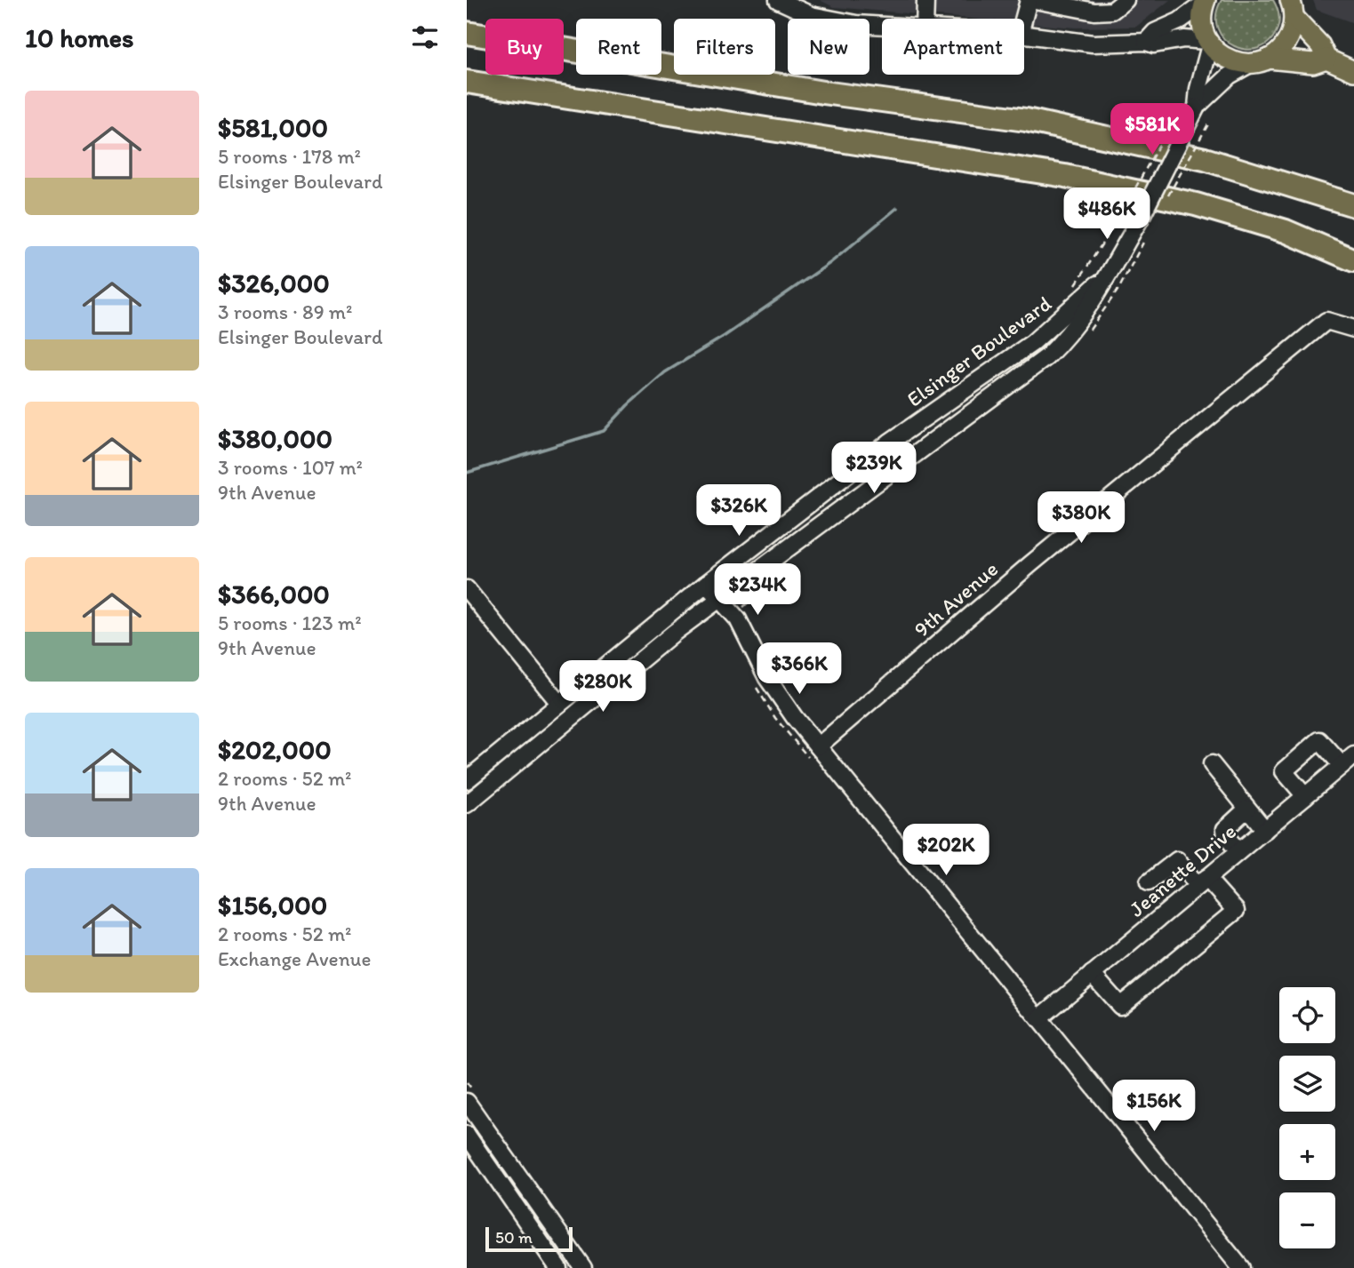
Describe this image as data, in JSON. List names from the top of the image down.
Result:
{
  "streets": {
    "street": ["Elsinger Boulevard", "9th Avenue", "Jeanette Drive"]
  },
  "scale_bar": "50 m",
  "page": {
    "heading": "10 homes",
    "chip": [
      "Buy",
      "Rent",
      "Filters",
      "New",
      "Apartment"
    ],
    "list": [
      {
        "name": "$581,000",
        "note": "5 rooms · 178 m² · Elsinger Boulevard"
      },
      {
        "name": "$326,000",
        "note": "3 rooms · 89 m² · Elsinger Boulevard"
      },
      {
        "name": "$380,000",
        "note": "3 rooms · 107 m² · 9th Avenue"
      },
      {
        "name": "$366,000",
        "note": "5 rooms · 123 m² · 9th Avenue"
      },
      {
        "name": "$202,000",
        "note": "2 rooms · 52 m² · 9th Avenue"
      },
      {
        "name": "$156,000",
        "note": "2 rooms · 52 m² · Exchange Avenue"
      }
    ],
    "price": [
      "$581K",
      "$486K",
      "$239K",
      "$326K",
      "$380K",
      "$234K",
      "$366K",
      "$280K",
      "$202K",
      "$156K"
    ],
    "map_buttons": ["+", "−"],
    "scale": "50 m"
  }
}
